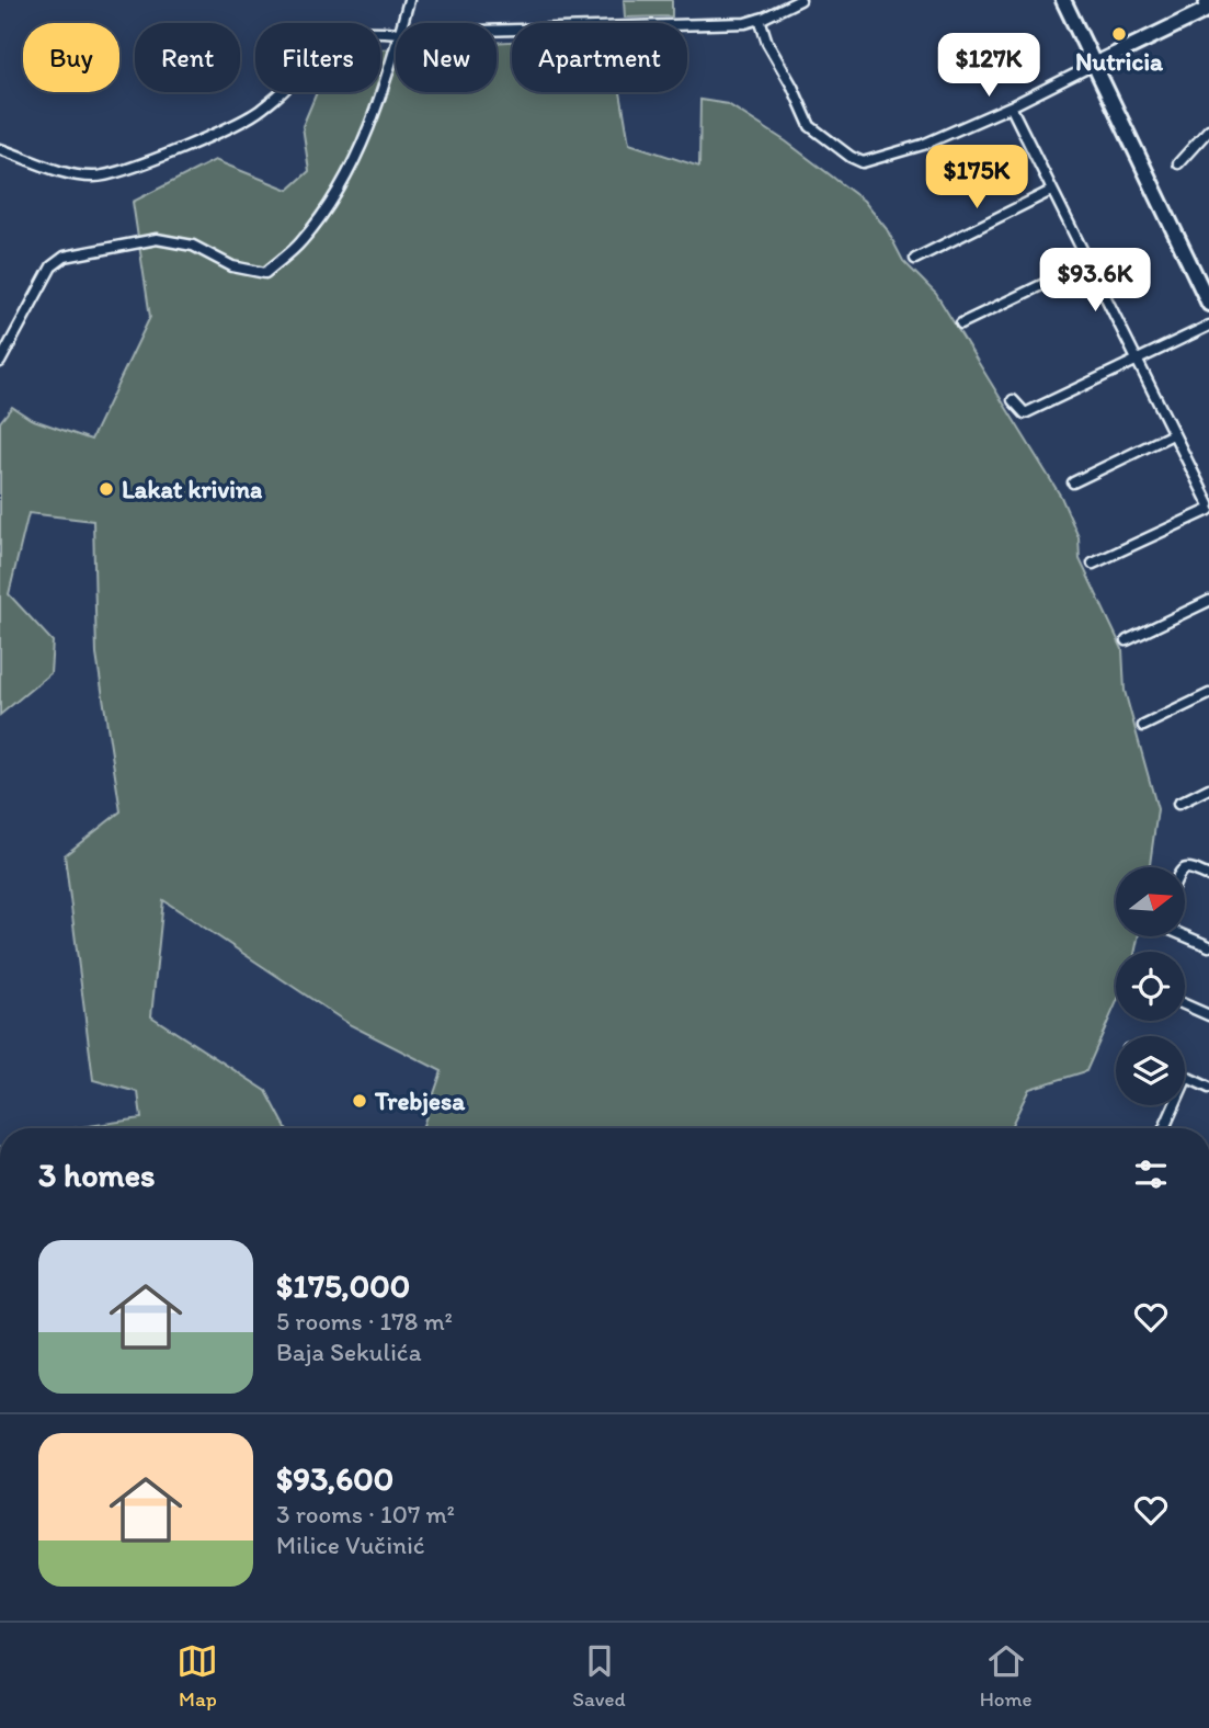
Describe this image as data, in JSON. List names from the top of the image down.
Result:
{
  "places": ["Nutricia", "Lakat krivina", "Trebjesa"],
  "north": "right",
  "page": {
    "chip": [
      "Buy",
      "Rent",
      "Filters",
      "New",
      "Apartment"
    ],
    "price": ["$127K", "$175K", "$93.6K"],
    "heading": "3 homes",
    "list": [
      {
        "name": "$175,000",
        "note": "5 rooms · 178 m² · Baja Sekulića"
      },
      {
        "name": "$93,600",
        "note": "3 rooms · 107 m² · Milice Vučinić"
      }
    ],
    "tabs": ["Map", "Saved", "Home"]
  }
}
